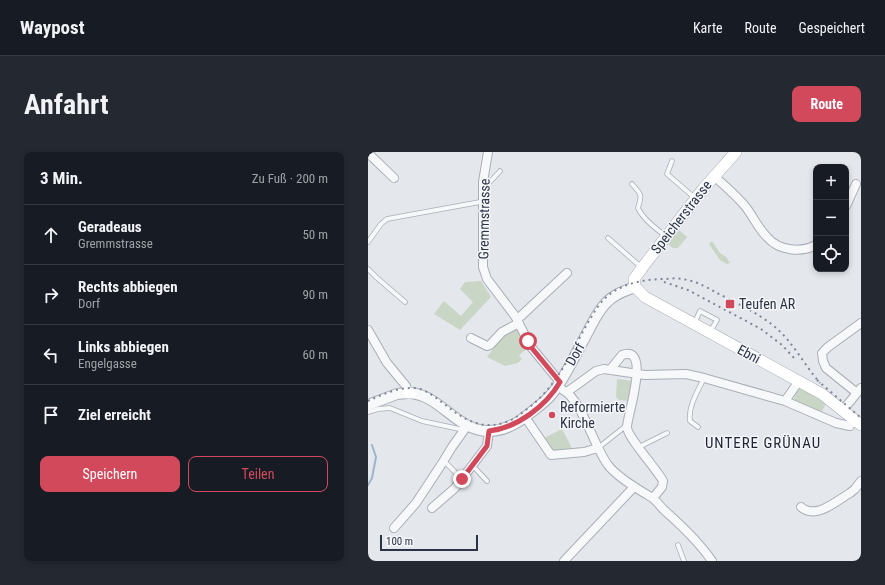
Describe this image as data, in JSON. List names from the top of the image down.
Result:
{
  "streets": {
    "main road": ["Speicherstrasse", "Ebni"],
    "street": ["Gremmstrasse", "Dorf"]
  },
  "crossings": [
    ["Speicherstrasse", "Dorf"],
    ["Speicherstrasse", "Ebni"],
    ["Gremmstrasse", "Dorf"],
    ["Dorf", "Ebni"]
  ],
  "districts": ["UNTERE GRÜNAU"],
  "places": {
    "transit": ["Teufen AR"],
    "other": ["Reformierte Kirche"]
  },
  "scale_bar": "100 m",
  "page": {
    "header": "Waypost",
    "nav": ["Karte", "Route", "Gespeichert"],
    "buttons": [
      "Route",
      ["Speichern", "Teilen"]
    ],
    "title": "Anfahrt",
    "heading": ["3 Min.", "Zu Fuß · 200 m"],
    "map_buttons": ["+", "−"],
    "list": [
      ["Geradeaus", "Gremmstrasse", "50 m"],
      ["Rechts abbiegen", "Dorf", "90 m"],
      ["Links abbiegen", "Engelgasse", "60 m"],
      "Ziel erreicht"
    ],
    "scale": "100 m"
  }
}
